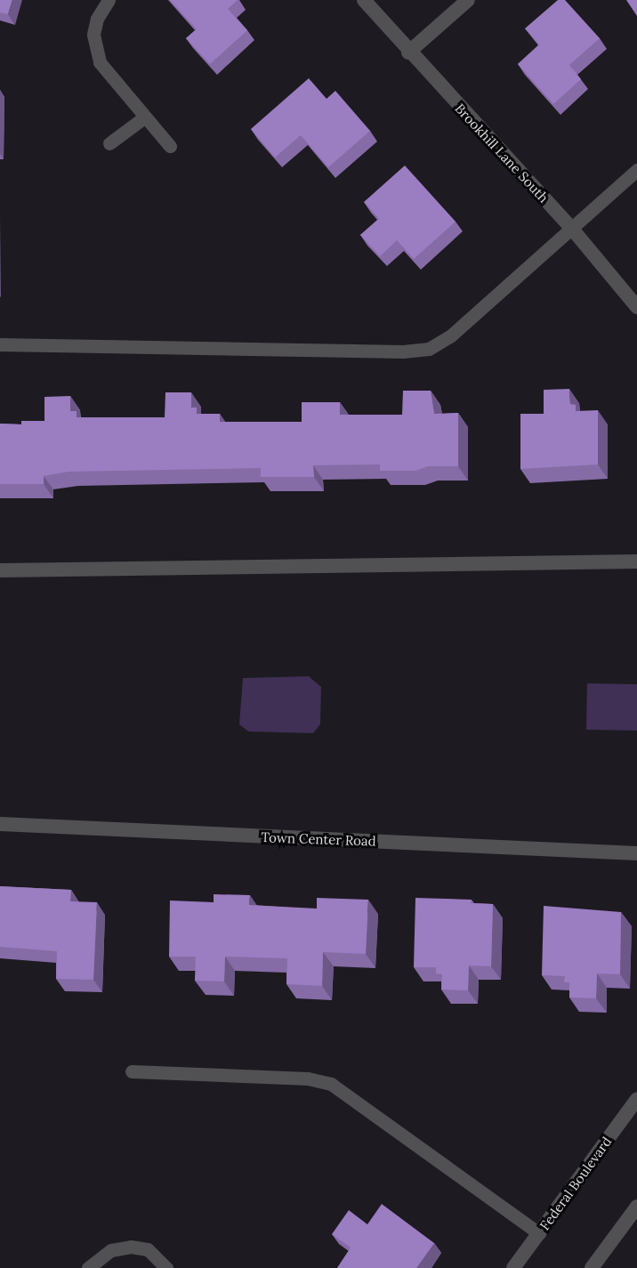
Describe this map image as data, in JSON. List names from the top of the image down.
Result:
{
  "streets": {
    "street": ["Brookhill Lane South", "Town Center Road", "Federal Boulevard"]
  }
}
